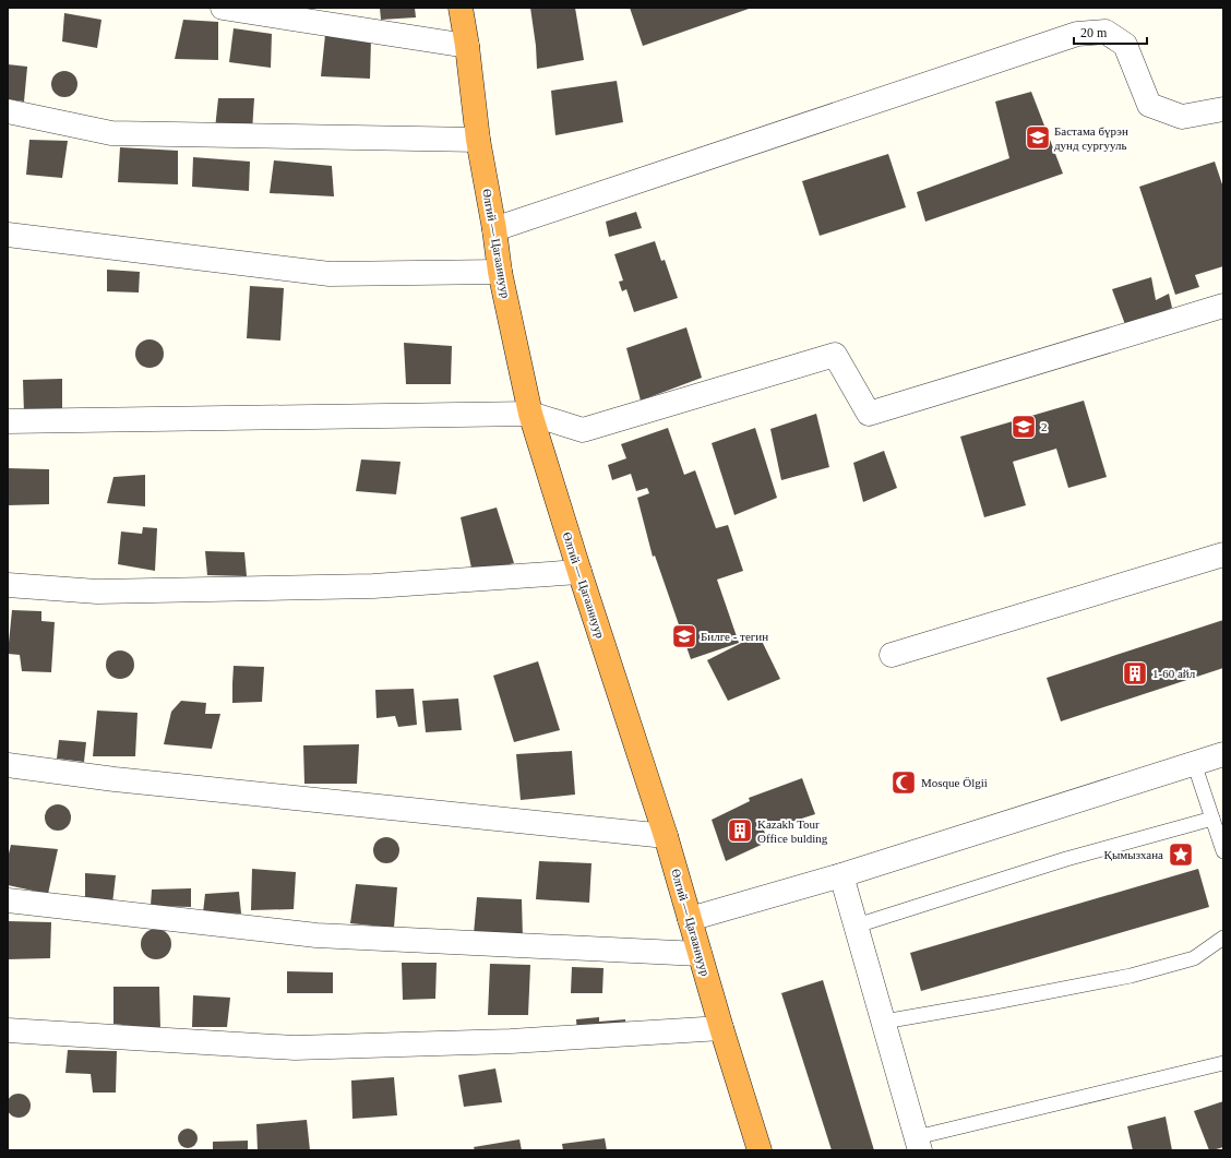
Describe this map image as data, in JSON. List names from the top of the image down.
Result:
{
  "streets": {
    "highway": ["Өлгий — Цагааннуур"]
  },
  "places": {
    "school or university": ["Бастама бүрэн дунд сургууль", "2", "Билге - тегин"],
    "building": ["1-60 айл", "Kazakh Tour Office bulding"],
    "mosque": ["Mosque Ölgii"],
    "place": ["Қымызхана"]
  },
  "scale_bar": "20 m"
}
